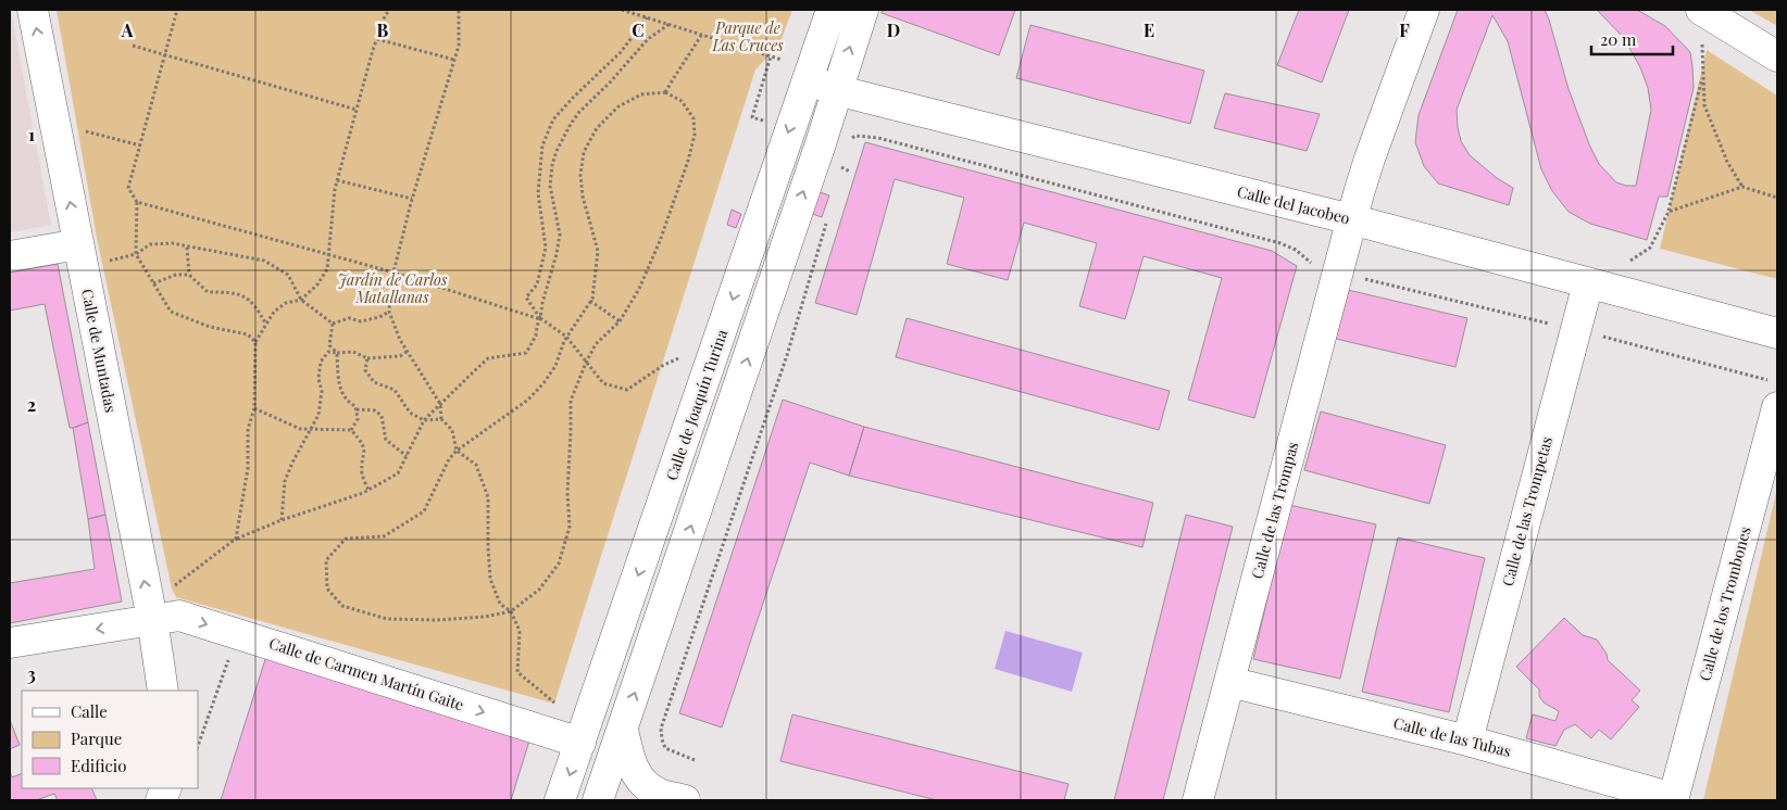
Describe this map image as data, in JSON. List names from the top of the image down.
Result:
{
  "streets": {
    "street": [
      "Calle del Jacobeo",
      "Calle de Muntadas",
      "Calle de Joaquín Turina",
      "Calle de las Trompas",
      "Calle de las Trompetas",
      "Calle de los Trombones",
      "Calle de Carmen Martín Gaite",
      "Calle de las Tubas"
    ]
  },
  "crossings": [
    ["Calle del Jacobeo", "Calle de Joaquín Turina"],
    ["Calle del Jacobeo", "Calle de las Trompas"],
    ["Calle del Jacobeo", "Calle de las Trompetas"],
    ["Calle de Muntadas", "Calle de Carmen Martín Gaite"],
    ["Calle de Joaquín Turina", "Calle de Carmen Martín Gaite"],
    ["Calle de las Trompas", "Calle de las Tubas"],
    ["Calle de las Trompetas", "Calle de las Tubas"],
    ["Calle de los Trombones", "Calle de las Tubas"]
  ],
  "one_way": ["Calle de Muntadas"],
  "parks": ["Parque de Las Cruces", "Jardín de Carlos Matallanas"],
  "legend": ["Calle", "Parque", "Edificio"],
  "scale_bar": "20 m",
  "grid": {
    "columns": [
      "A",
      "B",
      "C",
      "D",
      "E",
      "F"
    ],
    "rows": ["1", "2", "3"]
  }
}
